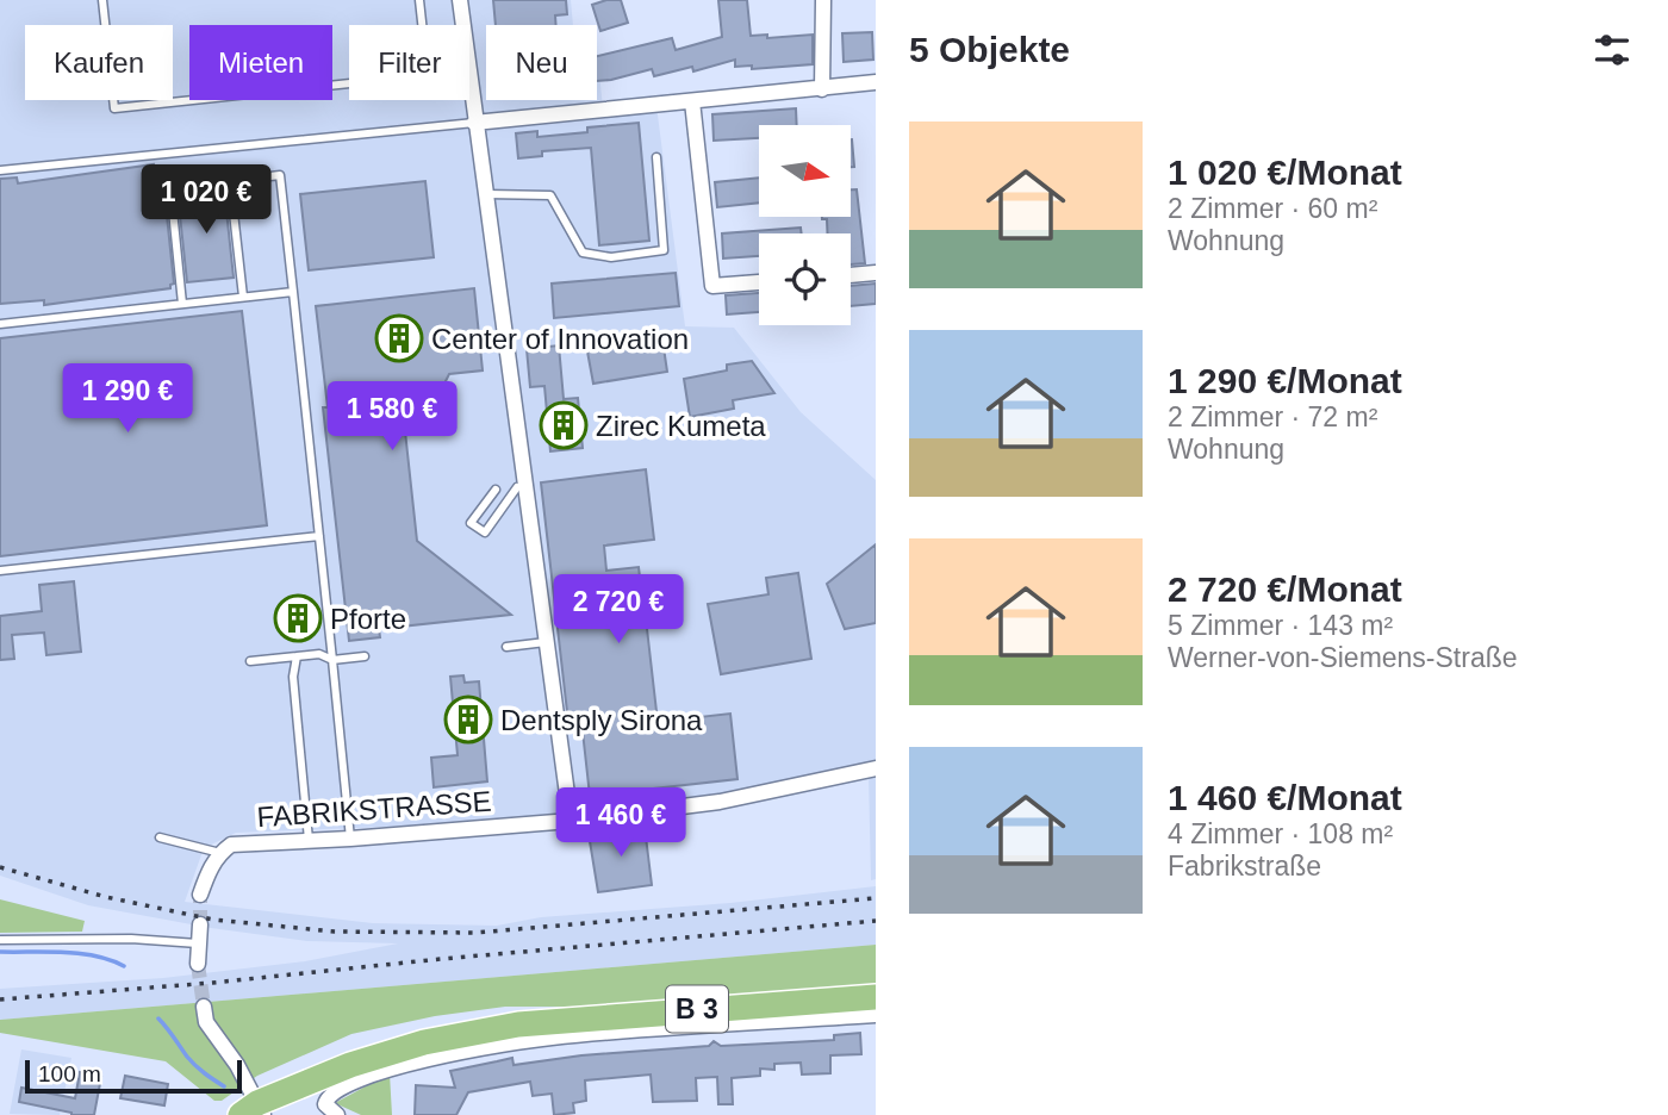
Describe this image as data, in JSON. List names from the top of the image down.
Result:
{
  "streets": {
    "main road": ["B 3"],
    "street": ["FABRIKSTRASSE"]
  },
  "places": {
    "building": [
      "Center of Innovation",
      "Zirec Kumeta",
      "Pforte",
      "Dentsply Sirona"
    ]
  },
  "scale_bar": "100 m",
  "north": "right",
  "page": {
    "heading": "5 Objekte",
    "chip": [
      "Kaufen",
      "Mieten",
      "Filter",
      "Neu"
    ],
    "list": [
      {
        "name": "1 020 €/Monat",
        "note": "2 Zimmer · 60 m² · Wohnung"
      },
      {
        "name": "1 290 €/Monat",
        "note": "2 Zimmer · 72 m² · Wohnung"
      },
      {
        "name": "2 720 €/Monat",
        "note": "5 Zimmer · 143 m² · Werner-von-Siemens-Straße"
      },
      {
        "name": "1 460 €/Monat",
        "note": "4 Zimmer · 108 m² · Fabrikstraße"
      }
    ],
    "price": [
      "1 020 €",
      "1 290 €",
      "1 580 €",
      "2 720 €",
      "1 460 €"
    ],
    "scale": "100 m"
  }
}
